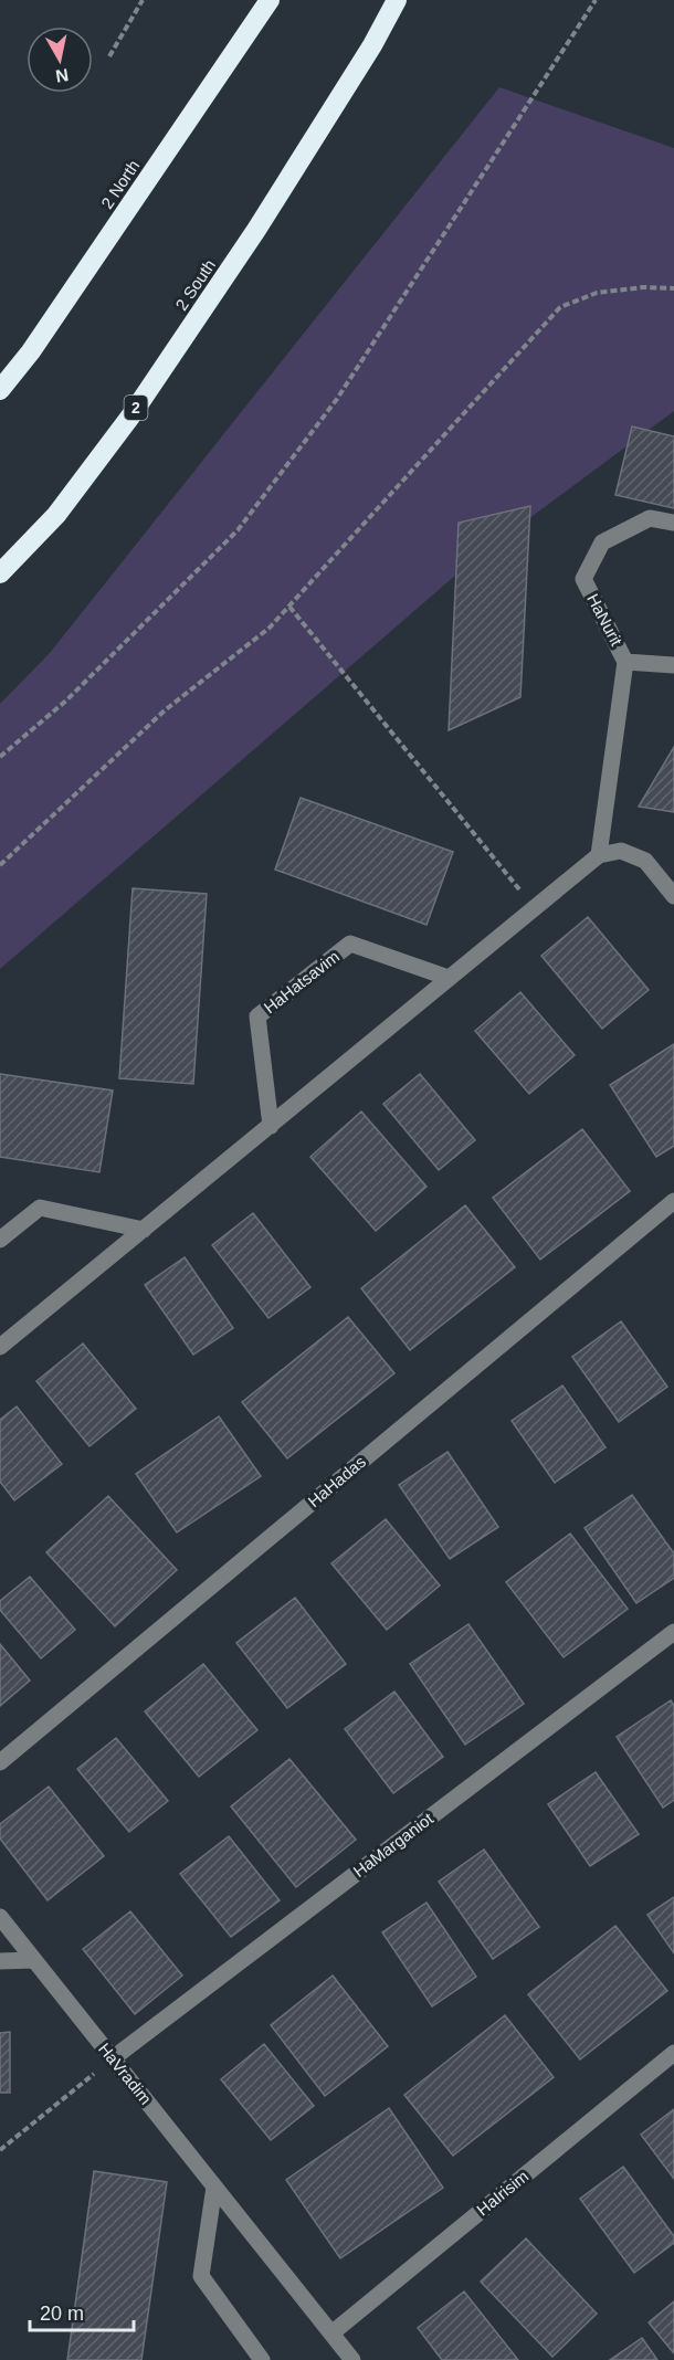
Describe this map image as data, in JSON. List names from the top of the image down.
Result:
{
  "streets": {
    "highway": ["2 North", "2 South", "2"],
    "street": [
      "HaNurit",
      "HaHatsavim",
      "HaHadas",
      "HaMarganiot",
      "HaVradim",
      "HaIrisim"
    ]
  },
  "crossings": [
    ["HaMarganiot", "HaVradim"],
    ["HaVradim", "HaIrisim"]
  ],
  "scale_bar": "20 m",
  "north": "bottom"
}
